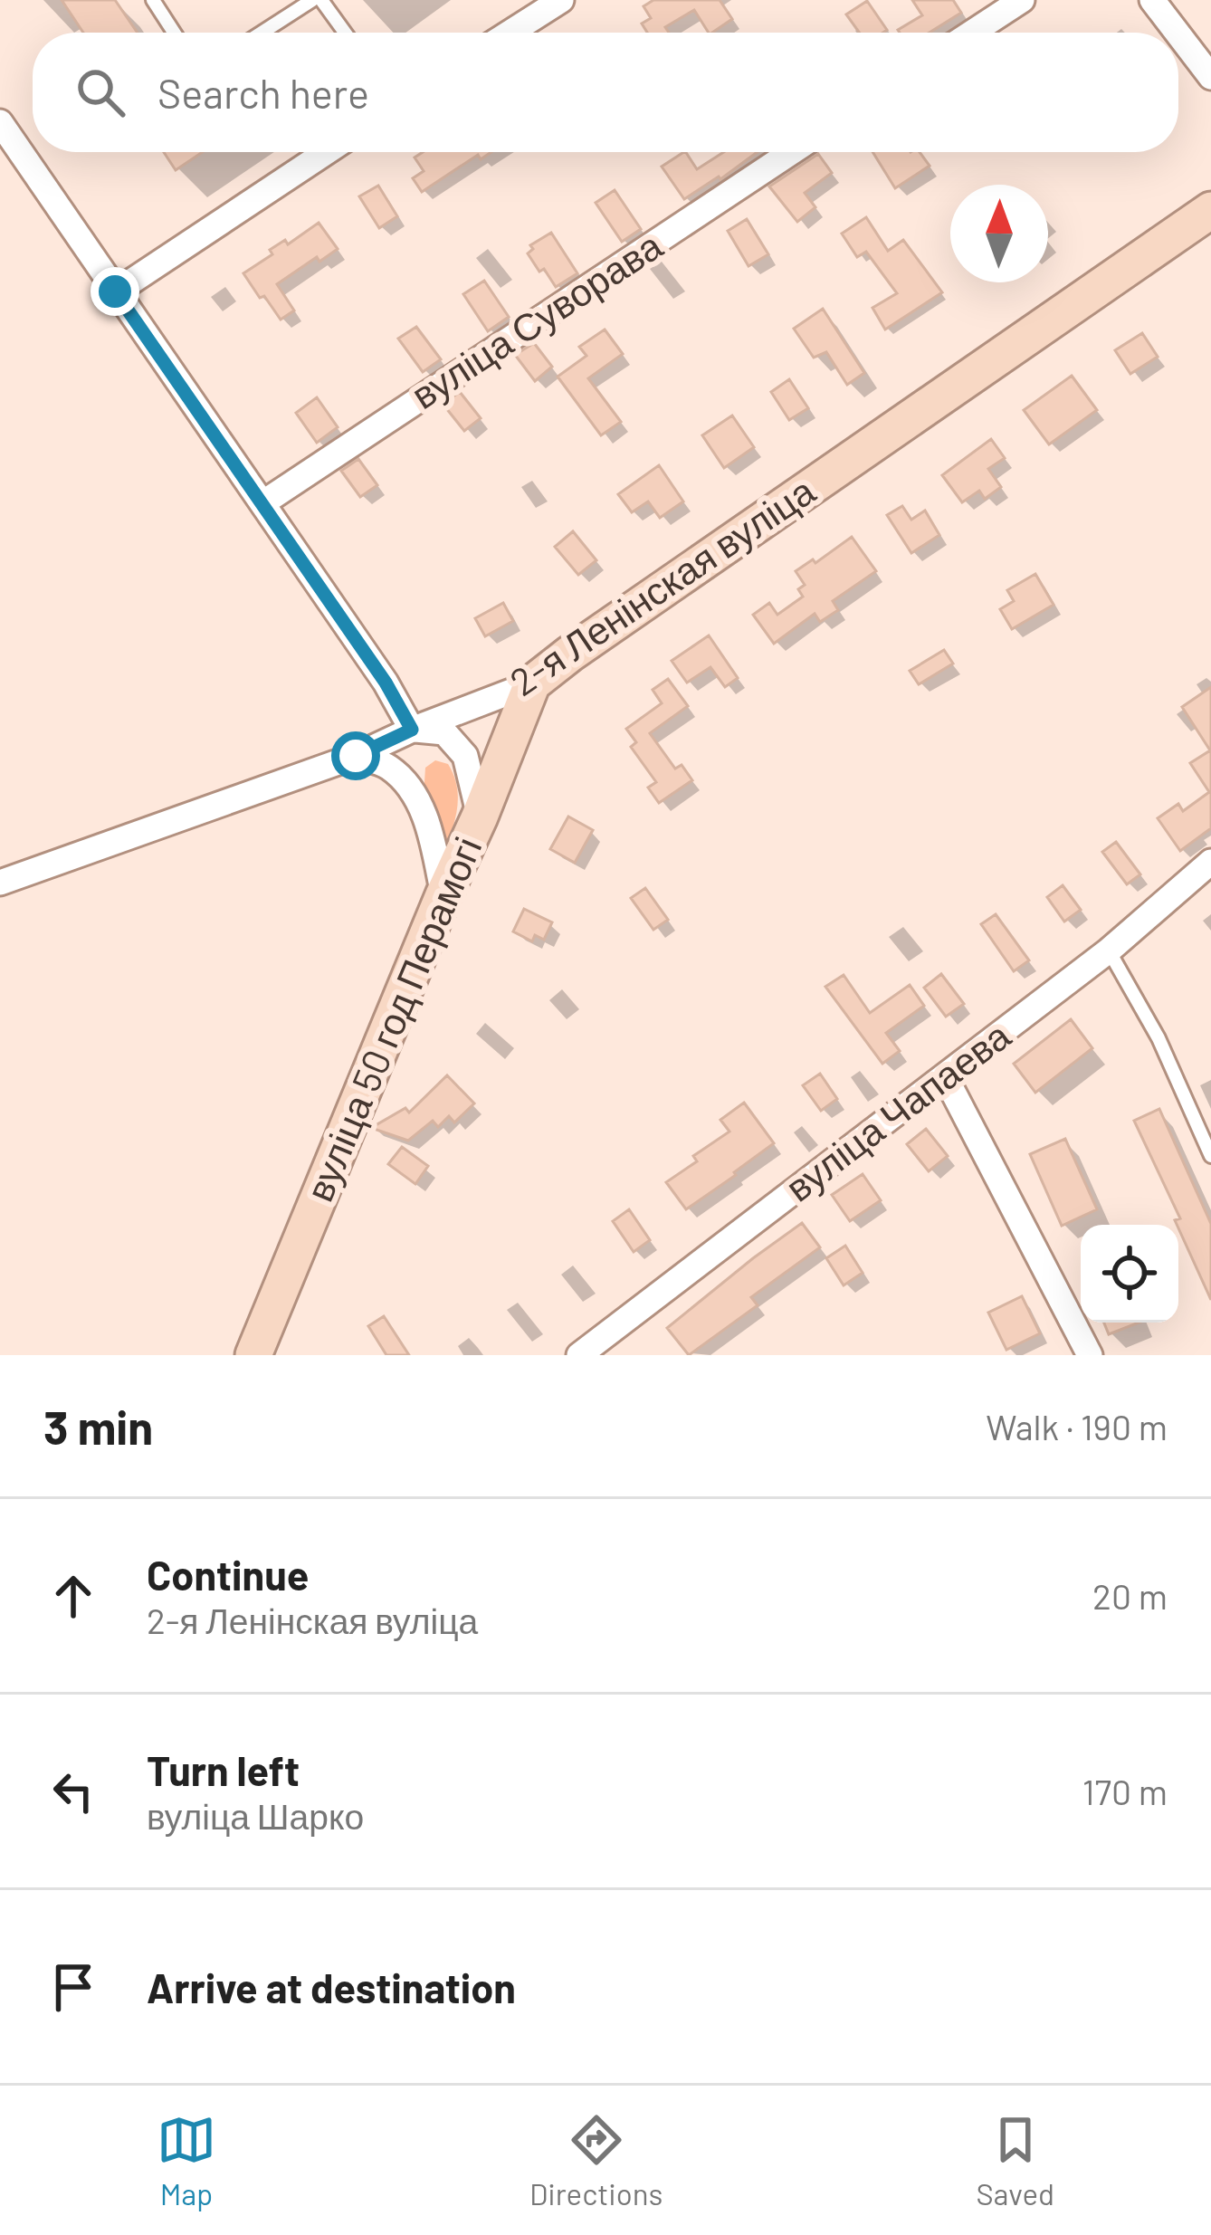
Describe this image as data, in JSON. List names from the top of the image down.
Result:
{
  "streets": {
    "main road": ["2-я Ленінская вуліца", "вуліца 50 год Перамогі"],
    "street": ["вуліца Суворава", "вуліца Чапаева"]
  },
  "crossings": [
    ["2-я Ленінская вуліца", "вуліца 50 год Перамогі"]
  ],
  "north": "top",
  "page": {
    "search": "Search here",
    "heading": ["3 min", "Walk · 190 m"],
    "list": [
      ["Continue", "2-я Ленінская вуліца", "20 m"],
      ["Turn left", "вуліца Шарко", "170 m"],
      "Arrive at destination"
    ],
    "nav": ["Map", "Directions", "Saved"]
  }
}
